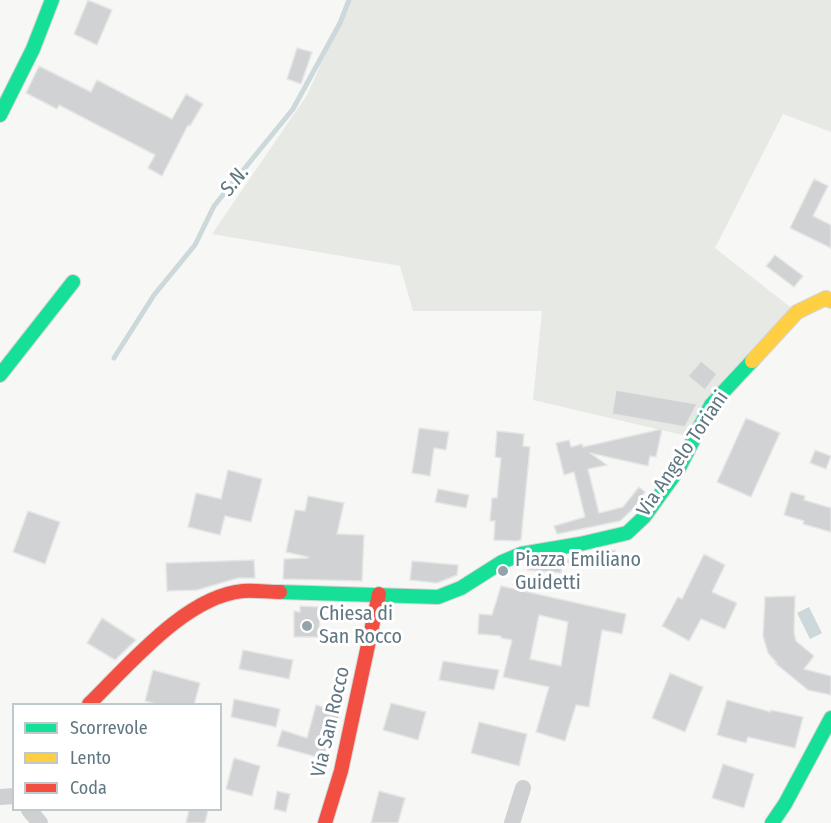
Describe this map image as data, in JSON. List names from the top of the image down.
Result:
{
  "streets": {
    "street": ["Via Angelo Toriani", "Via San Rocco"]
  },
  "crossings": [
    ["Via Angelo Toriani", "Via San Rocco"]
  ],
  "water": ["S.N."],
  "places": ["Piazza Emiliano Guidetti", "Chiesa di San Rocco"],
  "legend": ["Scorrevole", "Lento", "Coda"]
}
